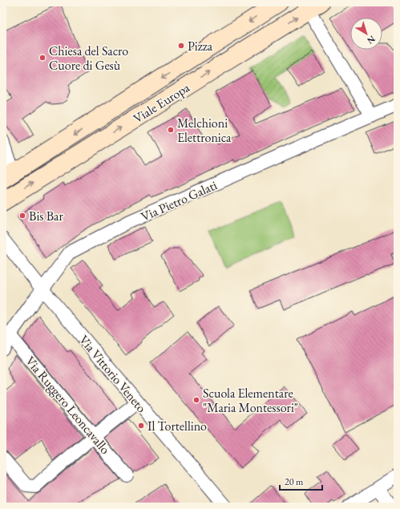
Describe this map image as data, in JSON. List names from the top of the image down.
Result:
{
  "streets": {
    "street": [
      "Viale Europa",
      "Via Pietro Galati",
      "Via Vittorio Veneto",
      "Via Ruggero Leoncavallo"
    ]
  },
  "crossings": [
    ["Via Pietro Galati", "Via Vittorio Veneto"],
    ["Via Pietro Galati", "Via Ruggero Leoncavallo"]
  ],
  "places": [
    "Pizza",
    "Chiesa del Sacro Cuore di Gesù",
    "Melchioni Elettronica",
    "Bis Bar",
    "Scuola Elementare \"Maria Montessori\"",
    "Il Tortellino"
  ],
  "scale_bar": "20 m",
  "north": "bottom right"
}
